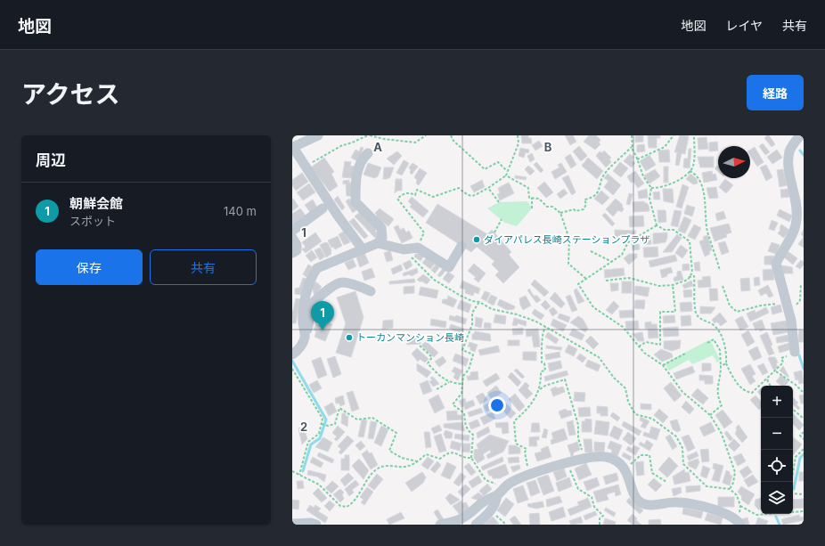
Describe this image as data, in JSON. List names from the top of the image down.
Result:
{
  "places": ["ダイアパレス長崎ステーションプラザ", "トーカンマンション長崎"],
  "north": "right",
  "page": {
    "header": "地図",
    "nav": ["地図", "レイヤ", "共有"],
    "title": "アクセス",
    "buttons": [
      "経路",
      ["保存", "共有"]
    ],
    "heading": "周辺",
    "list": [
      {
        "mark": "1",
        "name": "朝鮮会館",
        "note": "スポット",
        "value": "140 m"
      }
    ],
    "pins": "1",
    "map_buttons": ["+", "−"]
  },
  "grid": {
    "columns": ["A", "B"],
    "rows": ["1", "2"]
  }
}
